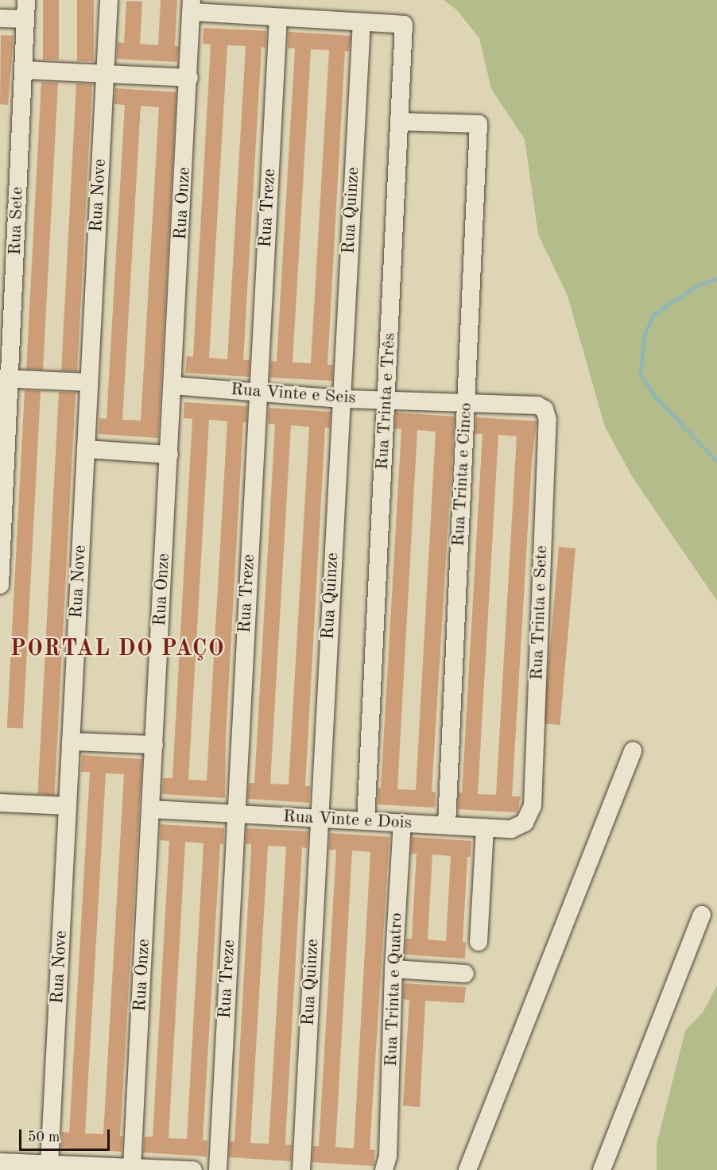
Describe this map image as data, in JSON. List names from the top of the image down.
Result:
{
  "streets": {
    "street": [
      "Rua Nove",
      "Rua Onze",
      "Rua Treze",
      "Rua Quinze",
      "Rua Sete",
      "Rua Vinte e Seis",
      "Rua Trinta e Três",
      "Rua Trinta e Cinco",
      "Rua Trinta e Sete",
      "Rua Vinte e Dois",
      "Rua Trinta e Quatro"
    ]
  },
  "crossings": [
    ["Rua Onze", "Rua Vinte e Seis"],
    ["Rua Onze", "Rua Vinte e Dois"],
    ["Rua Treze", "Rua Vinte e Seis"],
    ["Rua Treze", "Rua Vinte e Dois"],
    ["Rua Quinze", "Rua Vinte e Seis"],
    ["Rua Quinze", "Rua Trinta e Três"],
    ["Rua Quinze", "Rua Vinte e Dois"],
    ["Rua Vinte e Seis", "Rua Trinta e Três"],
    ["Rua Vinte e Seis", "Rua Trinta e Cinco"],
    ["Rua Vinte e Seis", "Rua Trinta e Sete"],
    ["Rua Trinta e Três", "Rua Trinta e Cinco"],
    ["Rua Trinta e Três", "Rua Vinte e Dois"],
    ["Rua Trinta e Cinco", "Rua Vinte e Dois"],
    ["Rua Trinta e Sete", "Rua Vinte e Dois"],
    ["Rua Vinte e Dois", "Rua Trinta e Quatro"]
  ],
  "districts": ["PORTAL DO PAÇO"],
  "scale_bar": "50 m"
}
